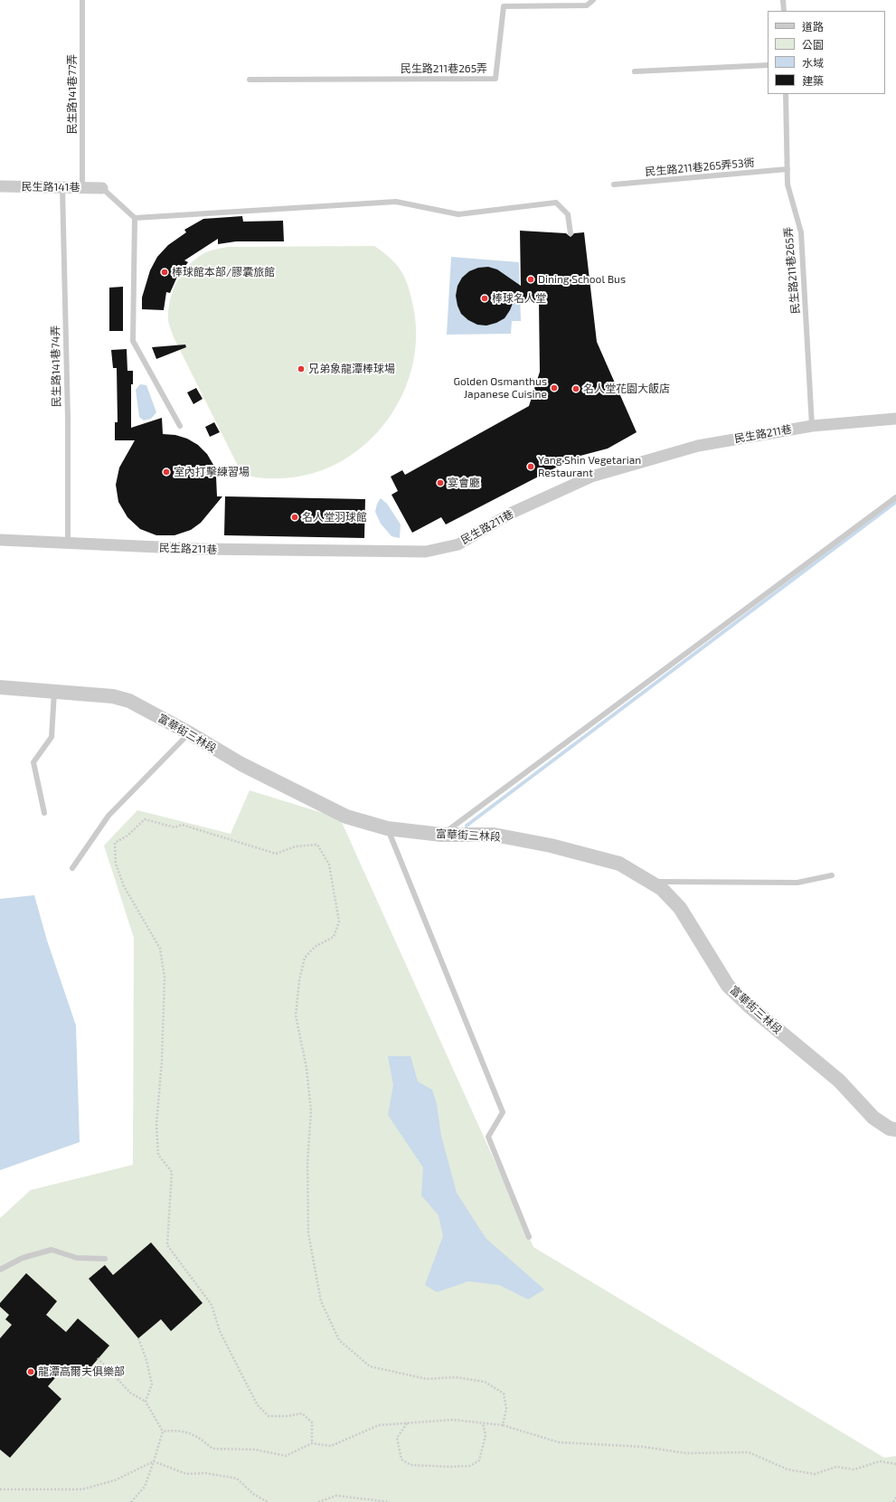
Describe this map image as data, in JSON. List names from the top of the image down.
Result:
{
  "streets": {
    "street": ["民生路141巷", "民生路211巷", "富華街三林段"],
    "lane": [
      "民生路211巷265弄",
      "民生路141巷77弄",
      "民生路211巷265弄53衖",
      "民生路141巷74弄"
    ]
  },
  "crossings": [
    ["民生路211巷265弄", "民生路211巷265弄53衖"],
    ["民生路211巷265弄", "民生路211巷"],
    ["民生路141巷77弄", "民生路141巷"],
    ["民生路141巷", "民生路141巷74弄"],
    ["民生路141巷74弄", "民生路211巷"]
  ],
  "places": [
    "棒球館本部/膠囊旅館",
    "Dining School Bus",
    "棒球名人堂",
    "兄弟象龍潭棒球場",
    "Golden Osmanthus Japanese Cuisine",
    "名人堂花園大飯店",
    "Yang Shin Vegetarian Restaurant",
    "室內打擊練習場",
    "宴會廳",
    "名人堂羽球館",
    "龍潭高爾夫俱樂部"
  ],
  "legend": [
    "道路",
    "公園",
    "水域",
    "建築"
  ]
}
